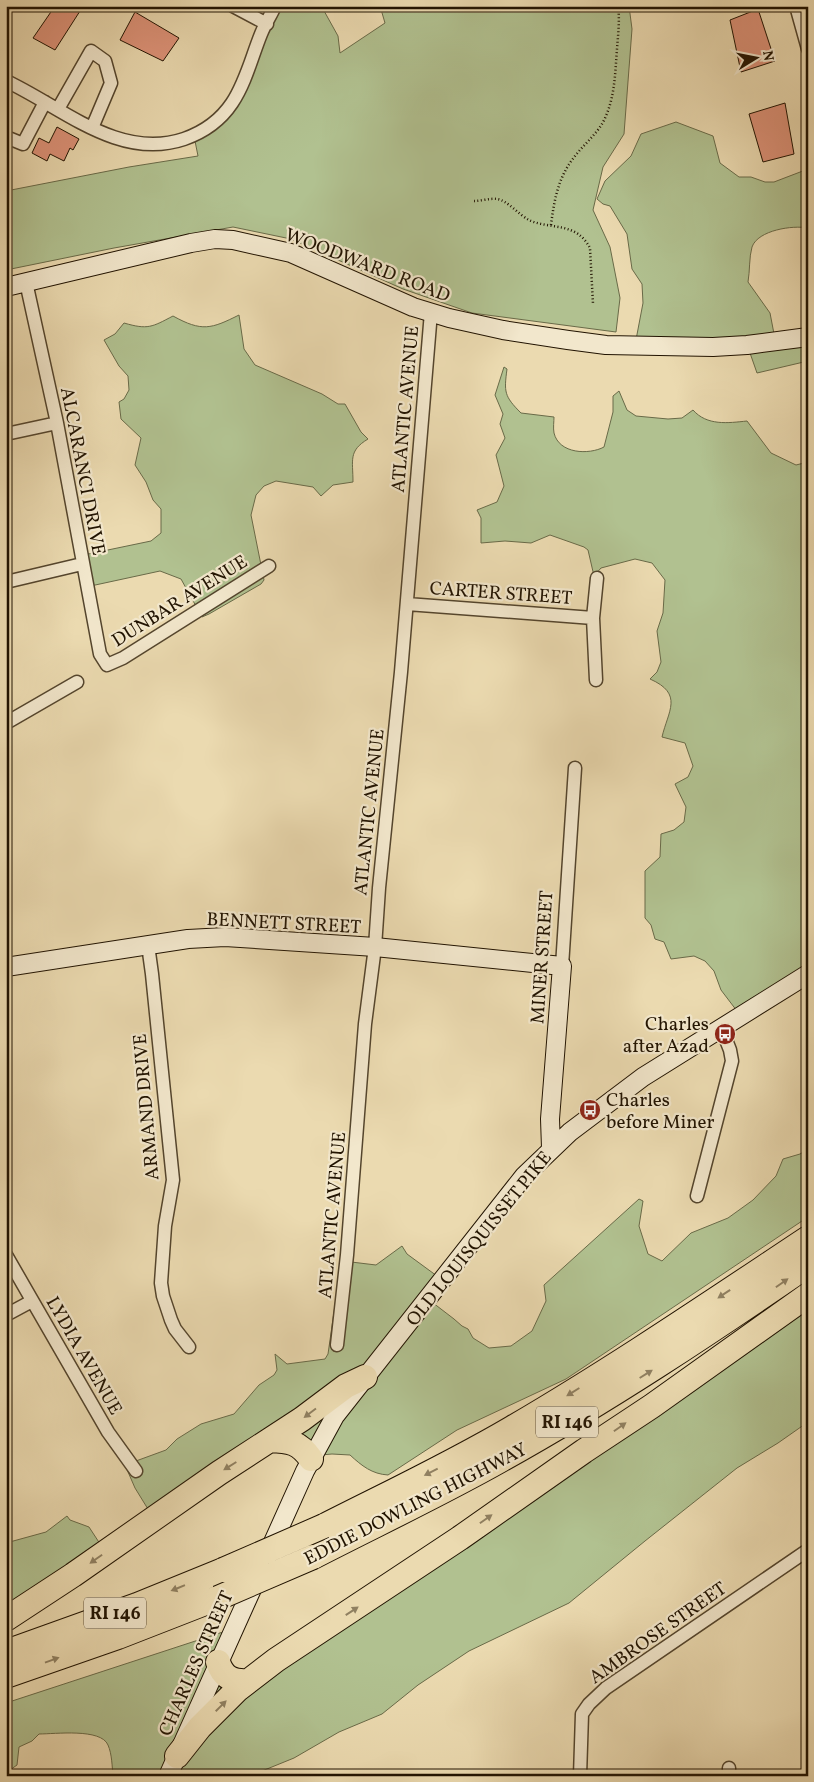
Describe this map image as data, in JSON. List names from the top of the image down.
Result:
{
  "streets": {
    "highway": ["RI 146", "EDDIE DOWLING HIGHWAY"],
    "street": [
      "WOODWARD ROAD",
      "ATLANTIC AVENUE",
      "ALCARANCI DRIVE",
      "CARTER STREET",
      "DUNBAR AVENUE",
      "BENNETT STREET",
      "MINER STREET",
      "ARMAND DRIVE",
      "OLD LOUISQUISSET PIKE",
      "LYDIA AVENUE",
      "AMBROSE STREET",
      "CHARLES STREET"
    ]
  },
  "crossings": [
    ["WOODWARD ROAD", "ATLANTIC AVENUE"],
    ["WOODWARD ROAD", "ALCARANCI DRIVE"],
    ["ATLANTIC AVENUE", "CARTER STREET"],
    ["ATLANTIC AVENUE", "BENNETT STREET"],
    ["ALCARANCI DRIVE", "DUNBAR AVENUE"],
    ["BENNETT STREET", "MINER STREET"],
    ["BENNETT STREET", "ARMAND DRIVE"],
    ["MINER STREET", "OLD LOUISQUISSET PIKE"],
    ["OLD LOUISQUISSET PIKE", "CHARLES STREET"]
  ],
  "places": {
    "bus stop": ["Charles after Azad", "Charles before Miner"]
  },
  "north": "right"
}
